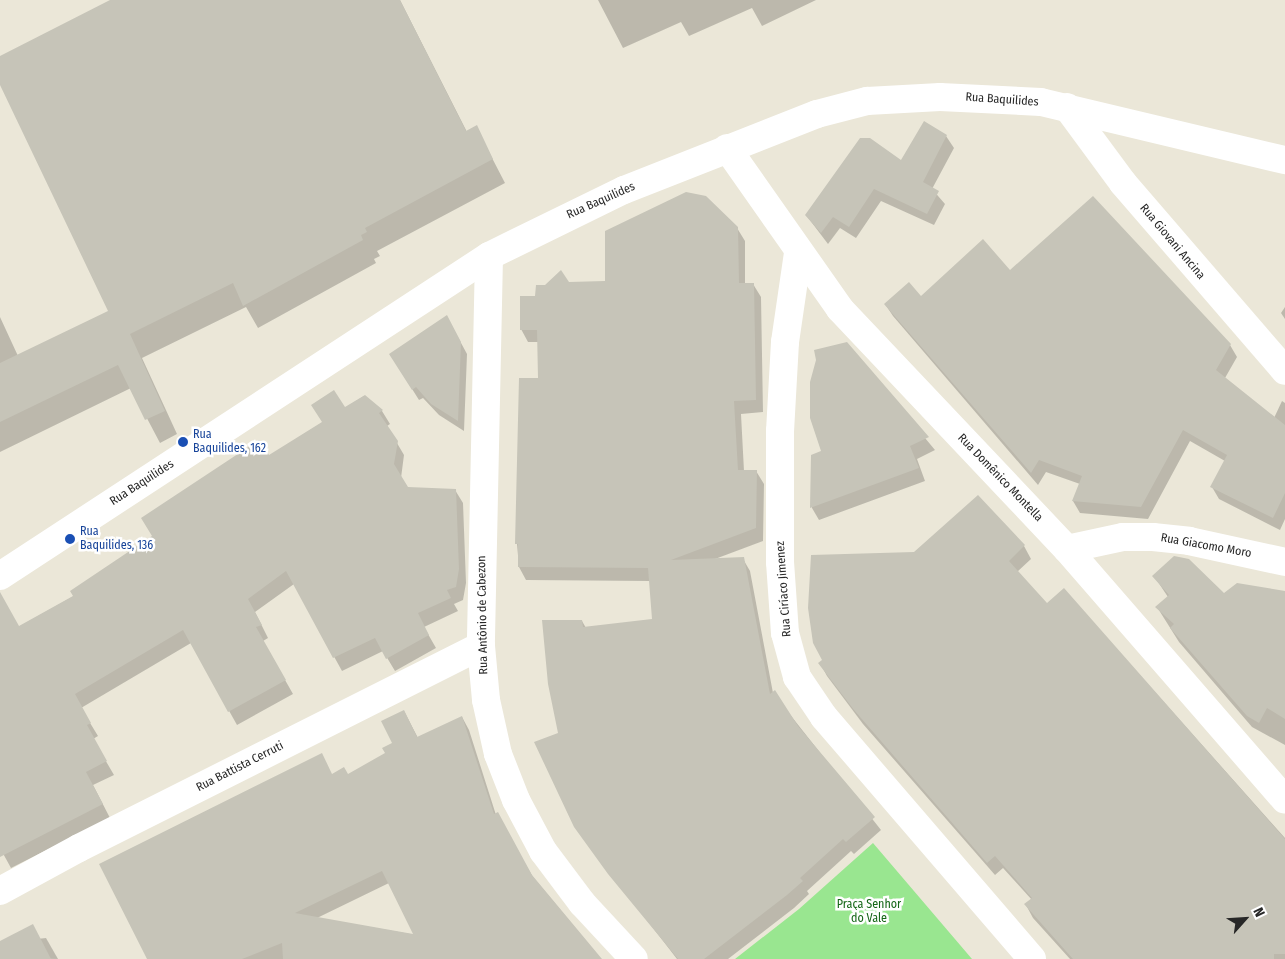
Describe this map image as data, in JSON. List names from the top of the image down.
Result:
{
  "streets": {
    "street": [
      "Rua Baquilides",
      "Rua Giovani Ancina",
      "Rua Domênico Montella",
      "Rua Giacomo Moro",
      "Rua Ciríaco Jimenez",
      "Rua Antônio de Cabezon",
      "Rua Battista Cerruti"
    ]
  },
  "crossings": [
    ["Rua Baquilides", "Rua Giovani Ancina"],
    ["Rua Baquilides", "Rua Domênico Montella"],
    ["Rua Baquilides", "Rua Antônio de Cabezon"],
    ["Rua Domênico Montella", "Rua Giacomo Moro"],
    ["Rua Domênico Montella", "Rua Ciríaco Jimenez"],
    ["Rua Antônio de Cabezon", "Rua Battista Cerruti"]
  ],
  "parks": ["Praça Senhor do Vale"],
  "places": ["Rua Baquilides, 162", "Rua Baquilides, 136"],
  "north": "top right"
}
